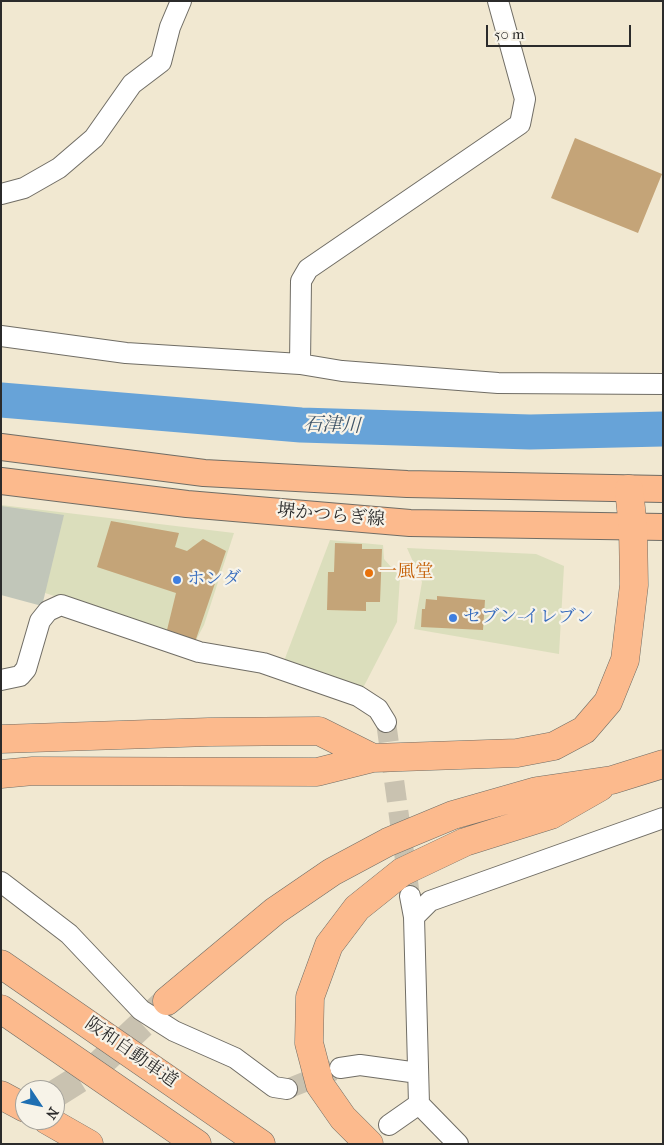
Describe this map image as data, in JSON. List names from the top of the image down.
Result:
{
  "streets": {
    "highway": ["阪和自動車道"],
    "main road": ["堺かつらぎ線"]
  },
  "water": ["石津川"],
  "places": ["一風堂", "ホンダ", "セブン-イレブン"],
  "scale_bar": "50 m",
  "north": "bottom right"
}
